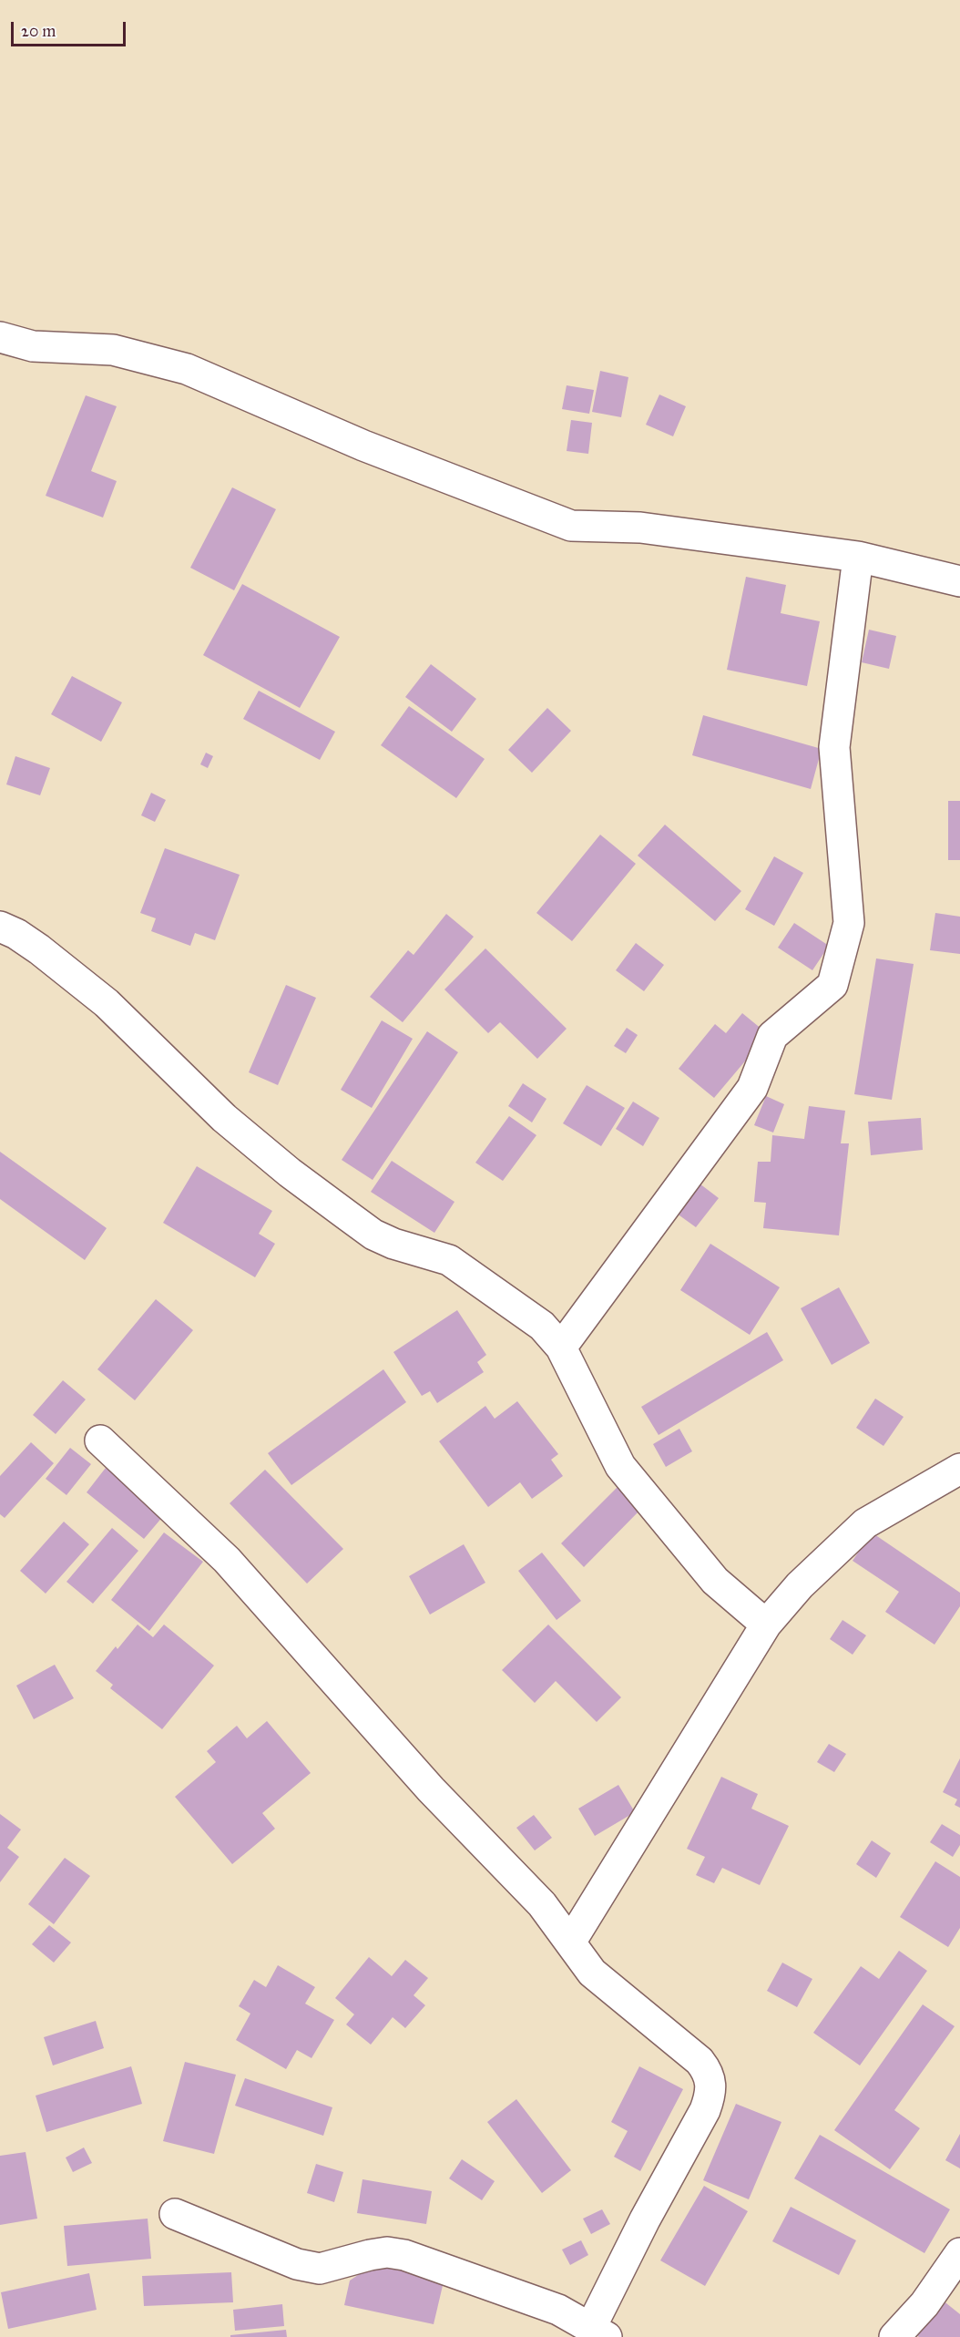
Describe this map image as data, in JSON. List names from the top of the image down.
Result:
{
  "scale_bar": "20 m"
}
